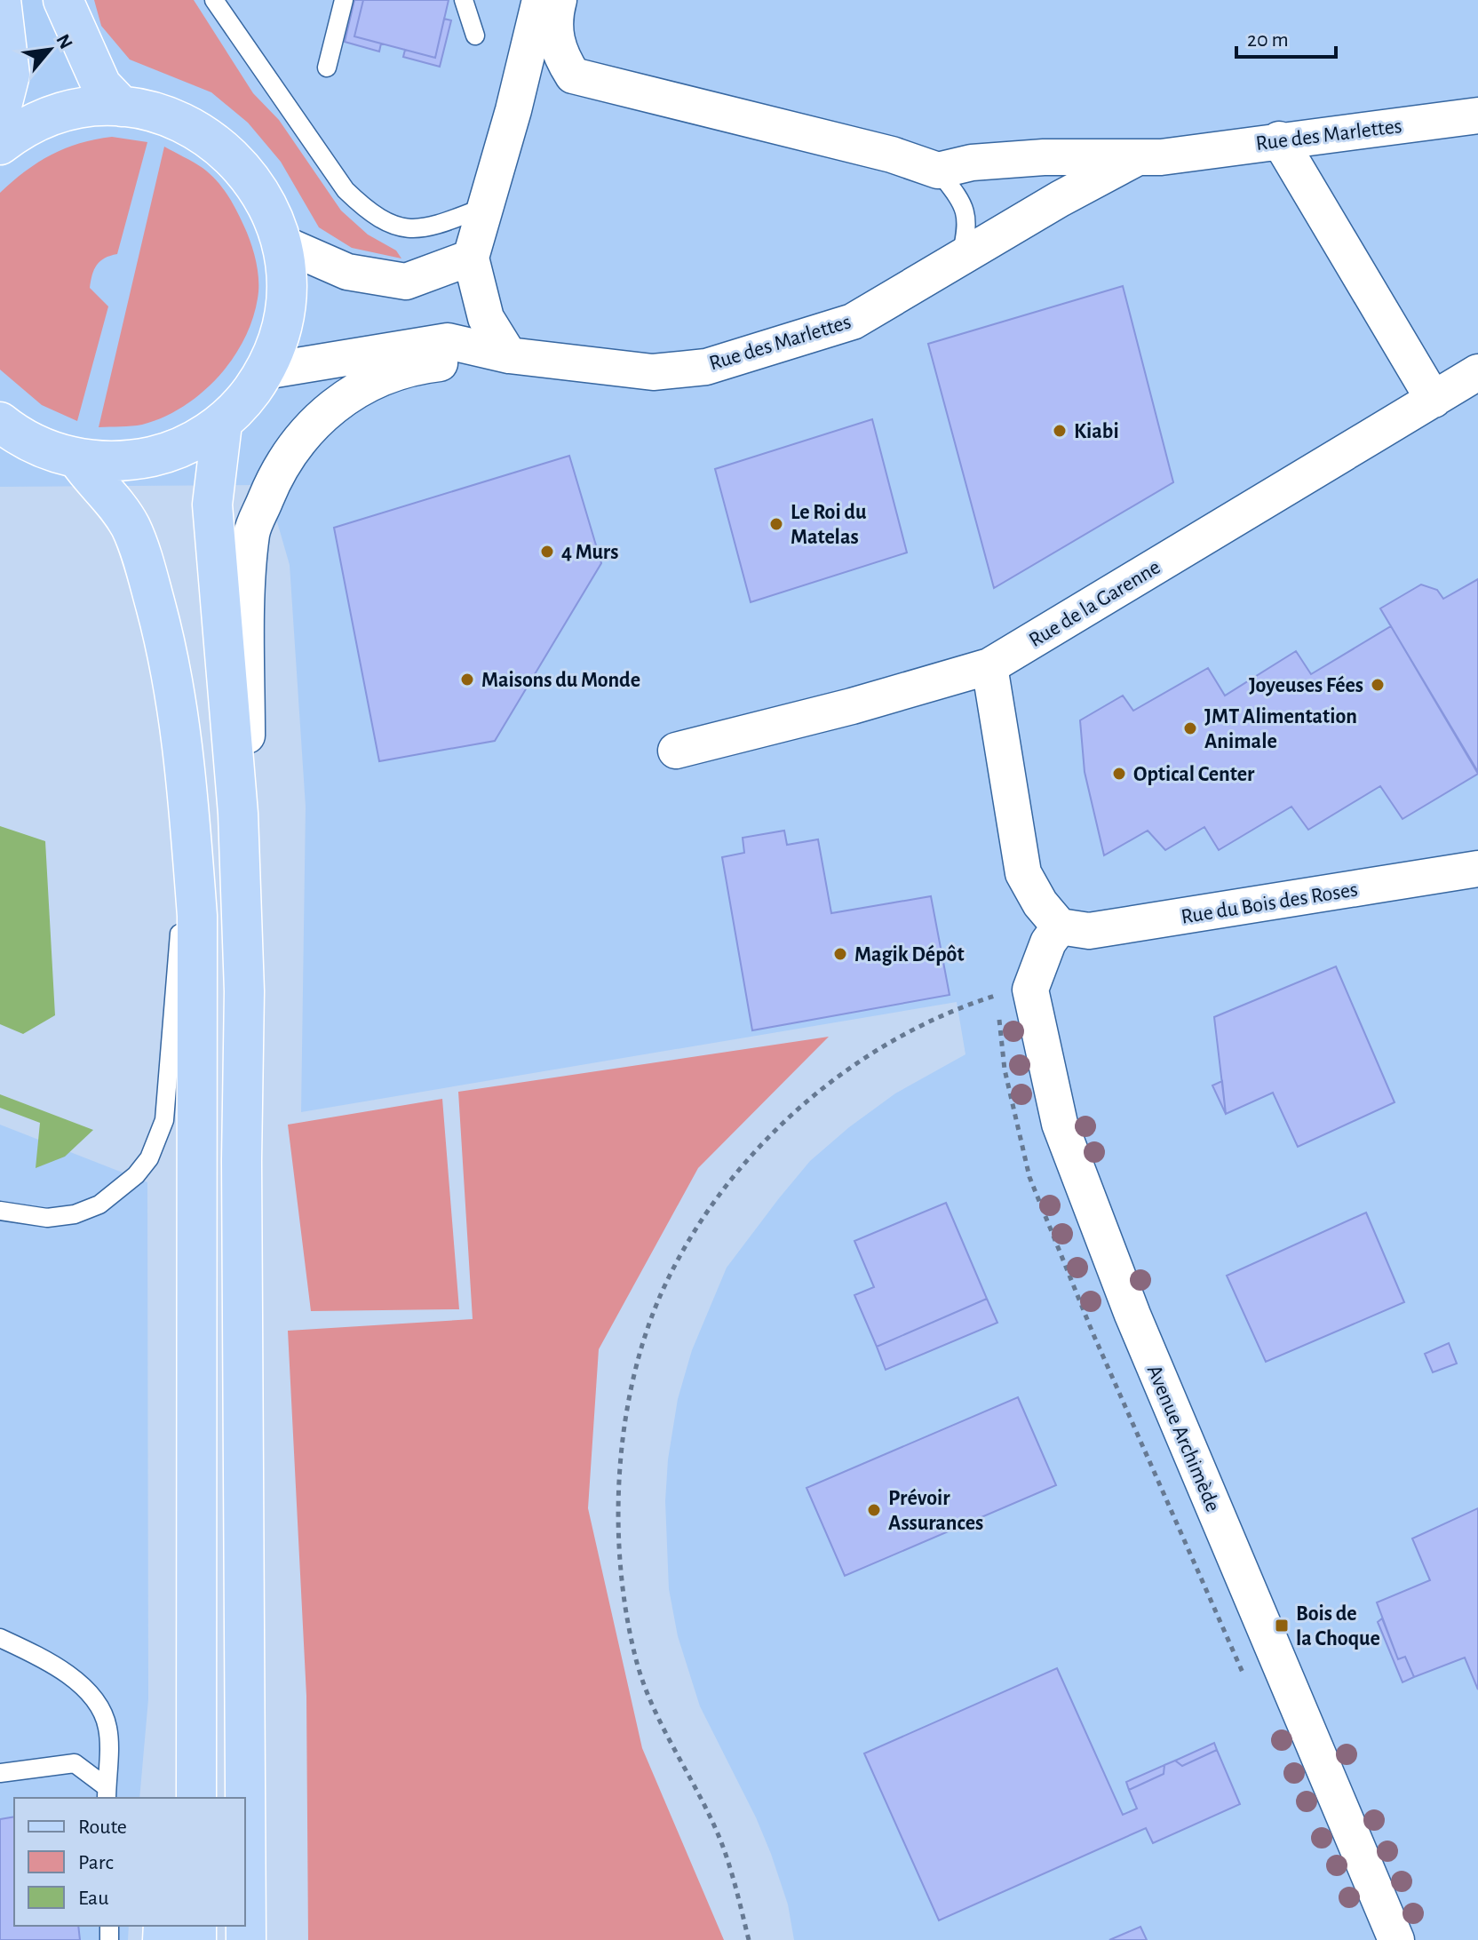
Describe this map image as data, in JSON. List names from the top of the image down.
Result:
{
  "streets": {
    "street": [
      "Rue des Marlettes",
      "Rue de la Garenne",
      "Rue du Bois des Roses",
      "Avenue Archimède"
    ]
  },
  "places": {
    "other": [
      "Kiabi",
      "Le Roi du Matelas",
      "4 Murs",
      "Maisons du Monde",
      "Joyeuses Fées",
      "JMT Alimentation Animale",
      "Optical Center",
      "Magik Dépôt",
      "Prévoir Assurances"
    ],
    "transit": ["Bois de la Choque"]
  },
  "legend": ["Route", "Parc", "Eau"],
  "scale_bar": "20 m",
  "north": "top right"
}
